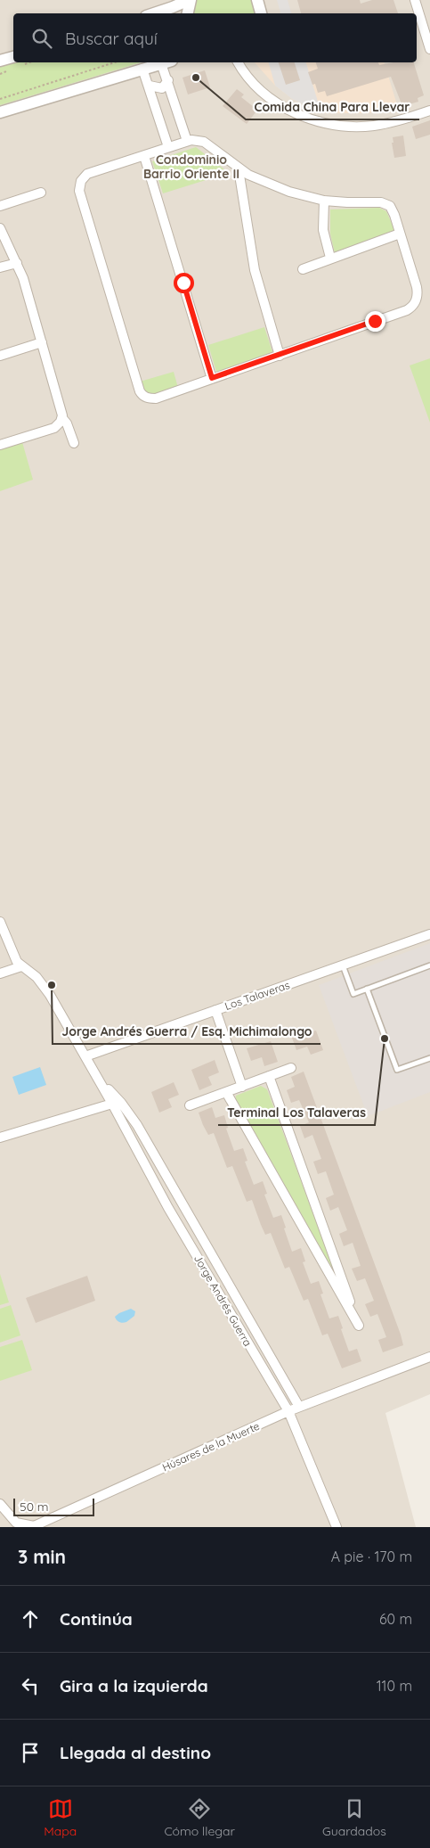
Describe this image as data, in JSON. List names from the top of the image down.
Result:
{
  "streets": {
    "street": ["Los Talaveras", "Jorge Andrés Guerra", "Húsares de la Muerte"]
  },
  "crossings": [
    ["Los Talaveras", "Jorge Andrés Guerra"],
    ["Jorge Andrés Guerra", "Húsares de la Muerte"]
  ],
  "districts": ["Condominio Barrio Oriente II"],
  "places": ["Comida China Para Llevar", "Jorge Andrés Guerra / Esq. Michimalongo", "Terminal Los Talaveras"],
  "scale_bar": "50 m",
  "page": {
    "search": "Buscar aquí",
    "scale": "50 m",
    "heading": ["3 min", "A pie · 170 m"],
    "list": [
      ["Continúa", "60 m"],
      ["Gira a la izquierda", "110 m"],
      "Llegada al destino"
    ],
    "nav": ["Mapa", "Cómo llegar", "Guardados"]
  }
}
